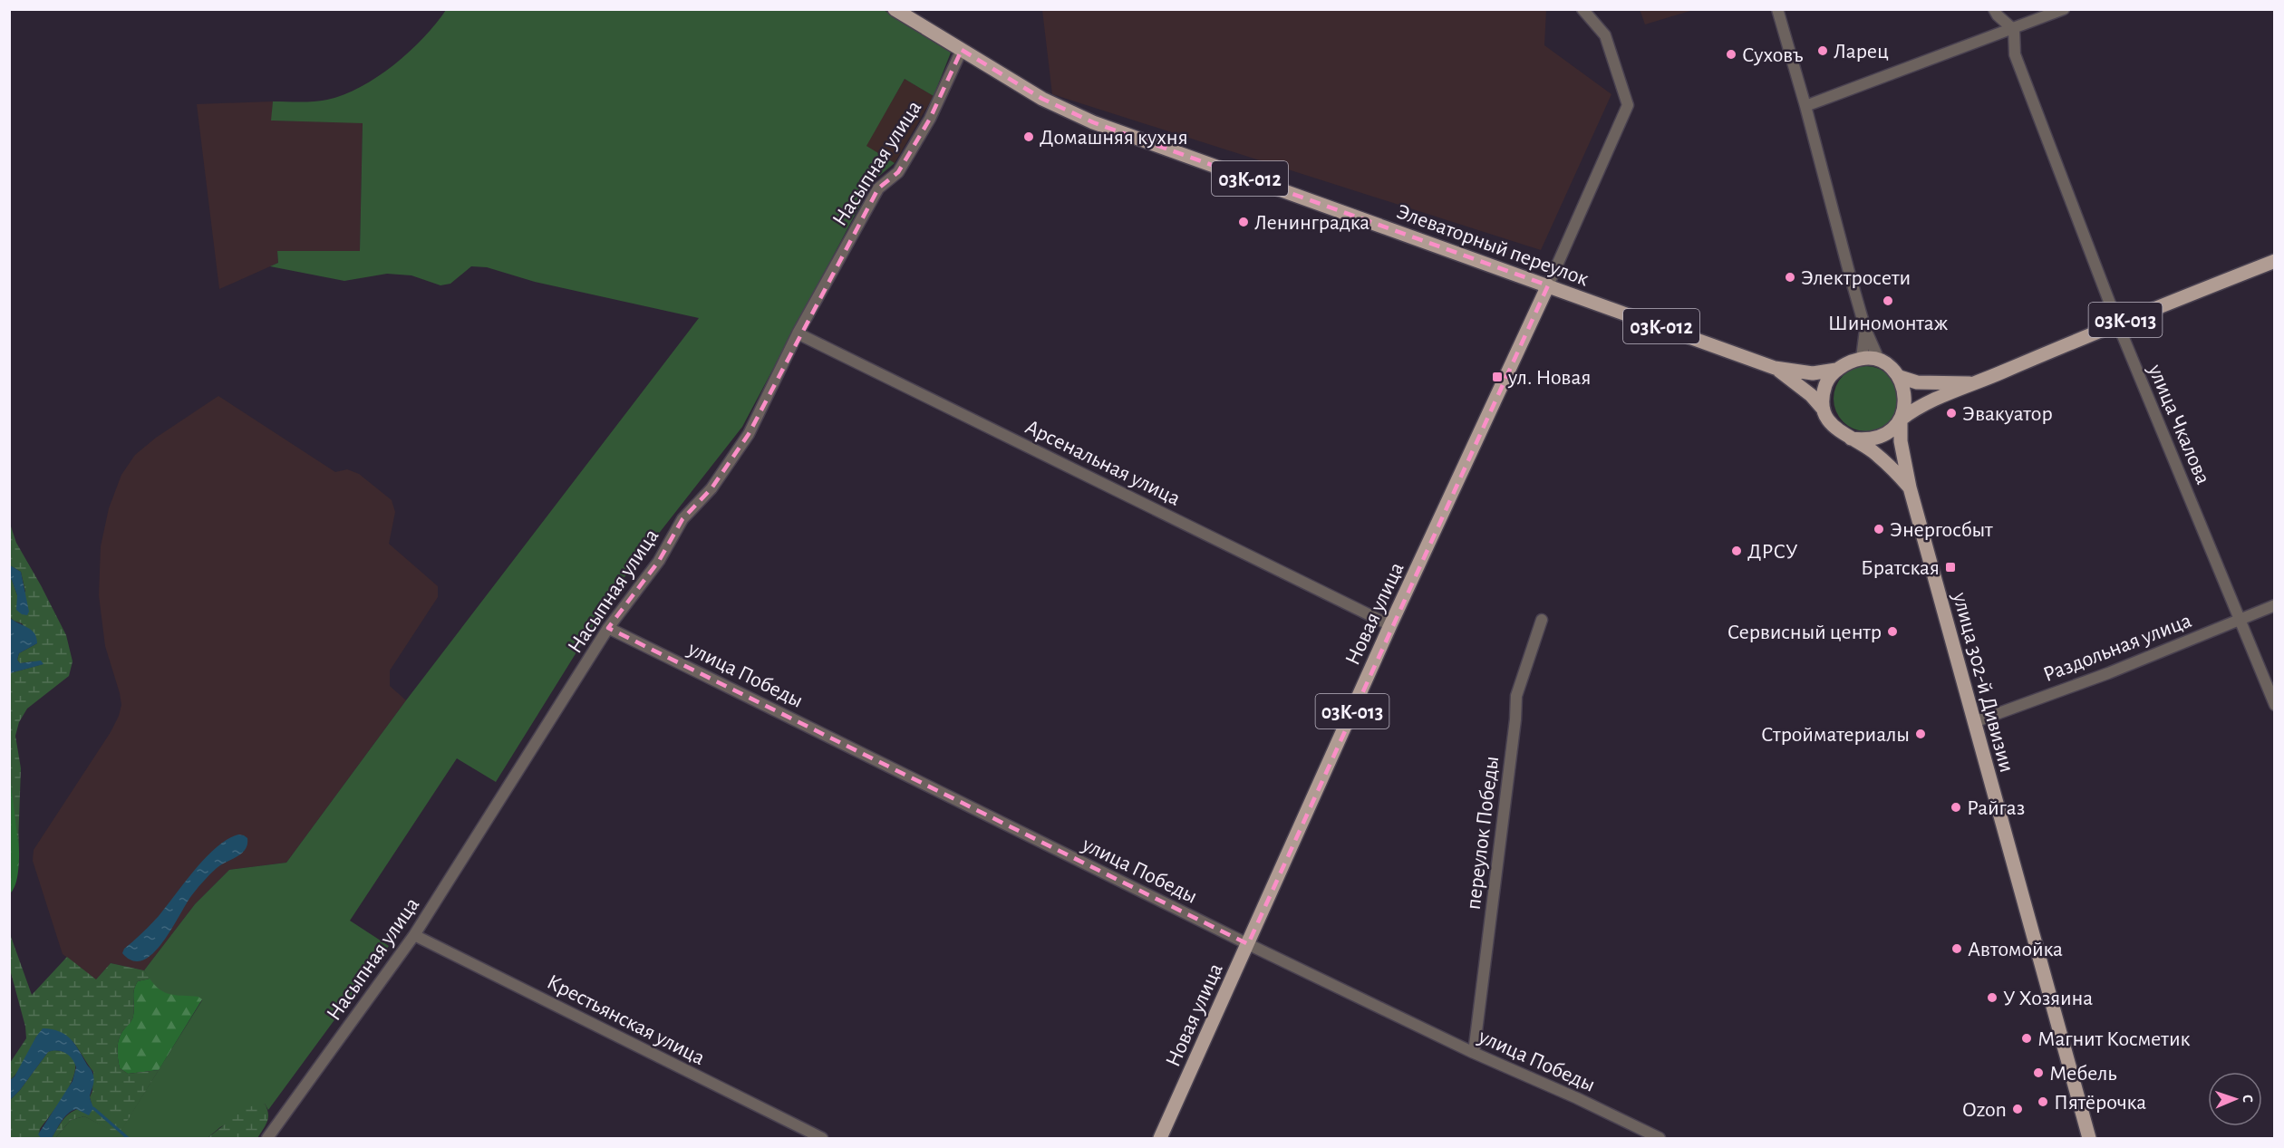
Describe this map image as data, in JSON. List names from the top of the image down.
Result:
{
  "streets": {
    "main road": [
      "03К-012",
      "Элеваторный переулок",
      "03К-013",
      "Новая улица",
      "улица 302-й Дивизии"
    ],
    "street": [
      "Насыпная улица",
      "улица Чкалова",
      "Арсенальная улица",
      "Раздольная улица",
      "улица Победы",
      "переулок Победы",
      "Крестьянская улица"
    ]
  },
  "crossings": [
    ["Насыпная улица", "03К-012"],
    ["Насыпная улица", "Элеваторный переулок"],
    ["Насыпная улица", "Арсенальная улица"],
    ["Насыпная улица", "улица Победы"],
    ["Насыпная улица", "Крестьянская улица"],
    ["03К-012", "Элеваторный переулок"],
    ["Элеваторный переулок", "03К-013"],
    ["Элеваторный переулок", "Новая улица"],
    ["Элеваторный переулок", "улица 302-й Дивизии"],
    ["03К-013", "улица Чкалова"],
    ["03К-013", "улица 302-й Дивизии"],
    ["улица Чкалова", "Раздольная улица"],
    ["Арсенальная улица", "Новая улица"],
    ["Новая улица", "улица Победы"],
    ["Раздольная улица", "улица 302-й Дивизии"],
    ["улица Победы", "переулок Победы"]
  ],
  "places": {
    "other": [
      "Ларец",
      "Суховъ",
      "Домашняя кухня",
      "Ленинградка",
      "Электросети",
      "Шиномонтаж",
      "Эвакуатор",
      "Энергосбыт",
      "ДРСУ",
      "Сервисный центр",
      "Стройматериалы",
      "Райгаз",
      "Автомойка",
      "У Хозяина",
      "Магнит Косметик",
      "Мебель",
      "Пятёрочка",
      "Ozon"
    ],
    "transit": ["ул. Новая", "Братская"]
  },
  "north": "right"
}
